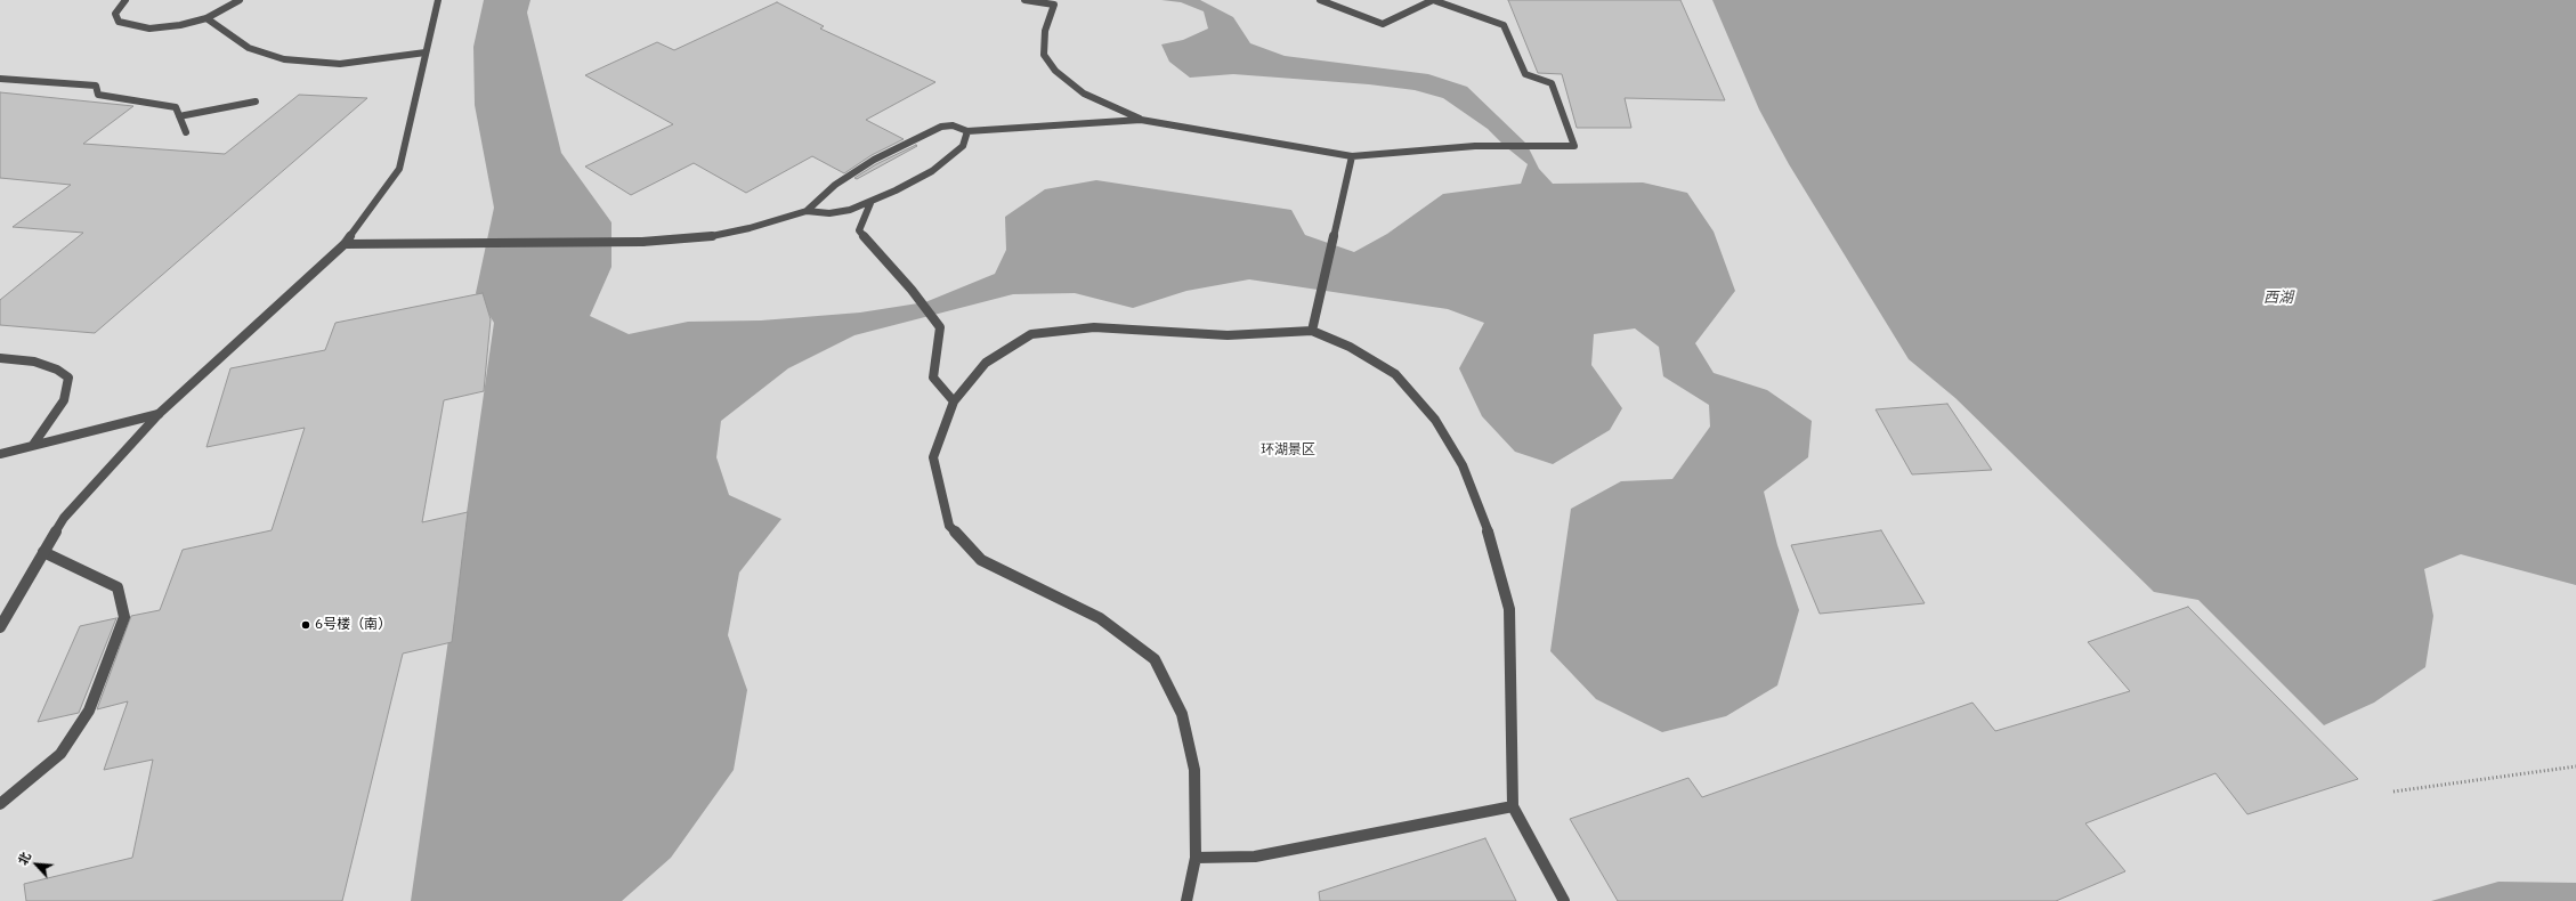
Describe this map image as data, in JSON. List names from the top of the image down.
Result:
{
  "water": ["西湖"],
  "parks": ["环湖景区"],
  "places": ["6号楼（南）"],
  "north": "top left"
}
